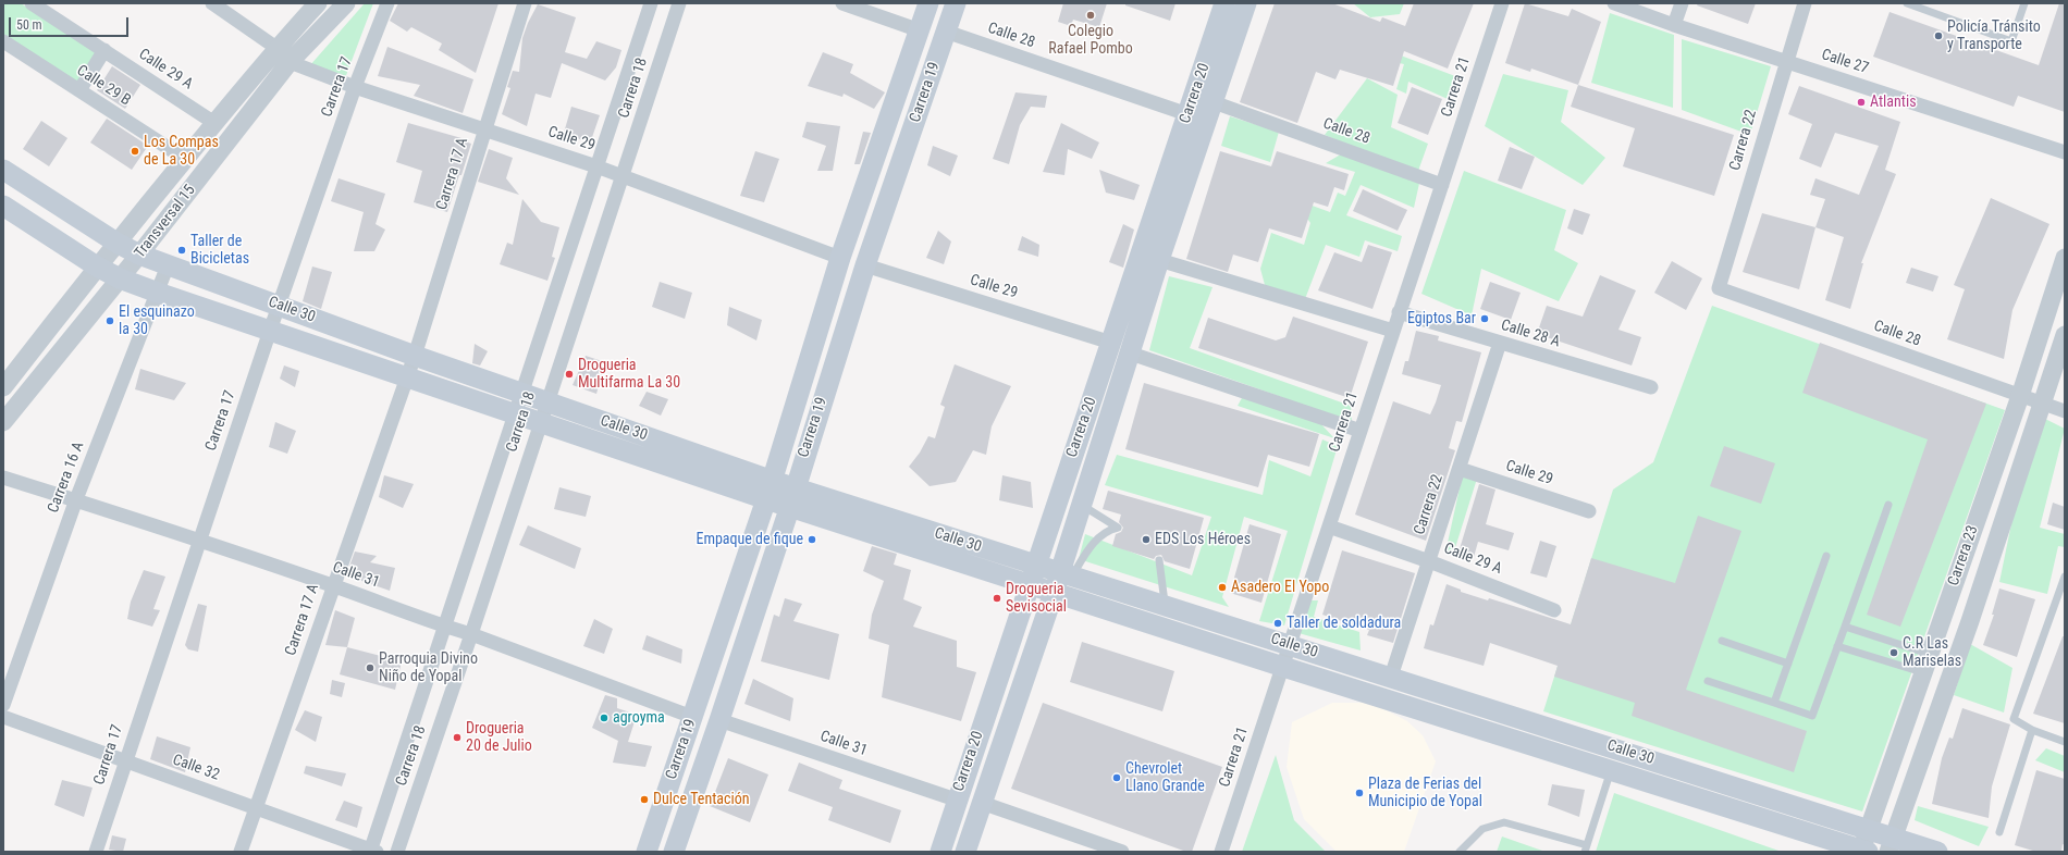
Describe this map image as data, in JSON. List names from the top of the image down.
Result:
{
  "streets": {
    "main road": ["Carrera 19", "Carrera 20", "Calle 30"],
    "street": [
      "Calle 28",
      "Calle 27",
      "Calle 29 A",
      "Calle 29 B",
      "Carrera 17",
      "Carrera 21",
      "Carrera 18",
      "Calle 29",
      "Carrera 22",
      "Carrera 17 A",
      "Transversal 15",
      "Calle 28 A",
      "Carrera 16 A",
      "Carrera 23",
      "Calle 31",
      "Calle 32"
    ]
  },
  "crossings": [
    ["Calle 28", "Carrera 21"],
    ["Calle 28", "Carrera 19"],
    ["Calle 28", "Carrera 20"],
    ["Calle 28", "Carrera 22"],
    ["Calle 28", "Carrera 23"],
    ["Calle 27", "Carrera 22"],
    ["Calle 29 A", "Carrera 21"],
    ["Calle 29 A", "Carrera 22"],
    ["Calle 29 A", "Transversal 15"],
    ["Calle 29 B", "Transversal 15"],
    ["Carrera 17", "Calle 29"],
    ["Carrera 17", "Calle 30"],
    ["Carrera 17", "Calle 31"],
    ["Carrera 17", "Calle 32"],
    ["Carrera 21", "Calle 30"],
    ["Carrera 21", "Calle 28 A"],
    ["Carrera 18", "Calle 29"],
    ["Carrera 18", "Calle 30"],
    ["Carrera 18", "Calle 31"],
    ["Carrera 18", "Calle 32"],
    ["Carrera 19", "Calle 29"],
    ["Carrera 19", "Calle 30"],
    ["Carrera 19", "Calle 31"],
    ["Carrera 20", "Calle 29"],
    ["Carrera 20", "Calle 30"],
    ["Carrera 20", "Calle 31"],
    ["Calle 29", "Carrera 22"],
    ["Calle 29", "Carrera 17 A"],
    ["Calle 29", "Transversal 15"],
    ["Carrera 22", "Calle 30"],
    ["Carrera 22", "Calle 28 A"],
    ["Carrera 17 A", "Calle 30"],
    ["Carrera 17 A", "Calle 31"],
    ["Carrera 17 A", "Calle 32"],
    ["Transversal 15", "Calle 30"],
    ["Calle 30", "Carrera 16 A"],
    ["Calle 30", "Carrera 23"],
    ["Carrera 16 A", "Calle 31"]
  ],
  "places": [
    "Colegio Rafael Pombo",
    "Policía Tránsito y Transporte",
    "Atlantis",
    "Los Compas de La 30",
    "Taller de Bicicletas",
    "Egiptos Bar",
    "El esquinazo la 30",
    "Drogueria Multifarma La 30",
    "Empaque de fique",
    "EDS Los Héroes",
    "Asadero El Yopo",
    "Drogueria Sevisocial",
    "Taller de soldadura",
    "C.R Las Mariselas",
    "Parroquia Divino Niño de Yopal",
    "agroyma",
    "Drogueria 20 de Julio",
    "Chevrolet Llano Grande",
    "Plaza de Ferias del Municipio de Yopal",
    "Dulce Tentación"
  ],
  "scale_bar": "50 m"
}
